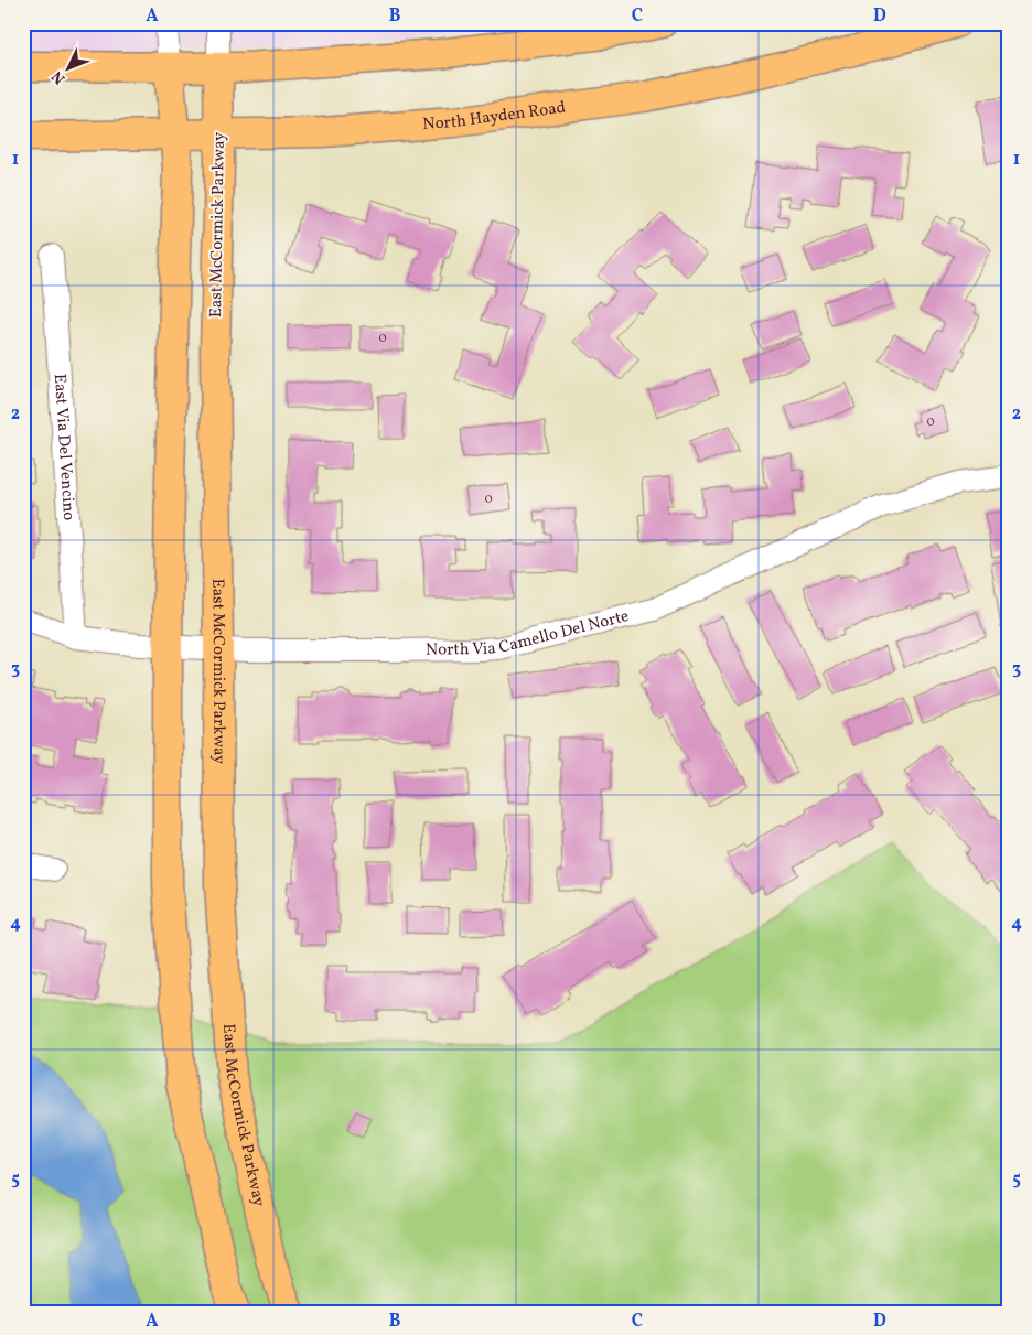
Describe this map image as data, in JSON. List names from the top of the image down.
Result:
{
  "streets": {
    "main road": ["North Hayden Road", "East McCormick Parkway"],
    "street": ["East Via Del Vencino", "North Via Camello Del Norte"]
  },
  "crossings": [
    ["North Hayden Road", "East McCormick Parkway"],
    ["East McCormick Parkway", "North Via Camello Del Norte"],
    ["East Via Del Vencino", "North Via Camello Del Norte"]
  ],
  "house_numbers": ["0", "0", "0"],
  "north": "bottom left",
  "grid": {
    "columns": [
      "A",
      "B",
      "C",
      "D"
    ],
    "rows": [
      "1",
      "2",
      "3",
      "4",
      "5"
    ]
  }
}
